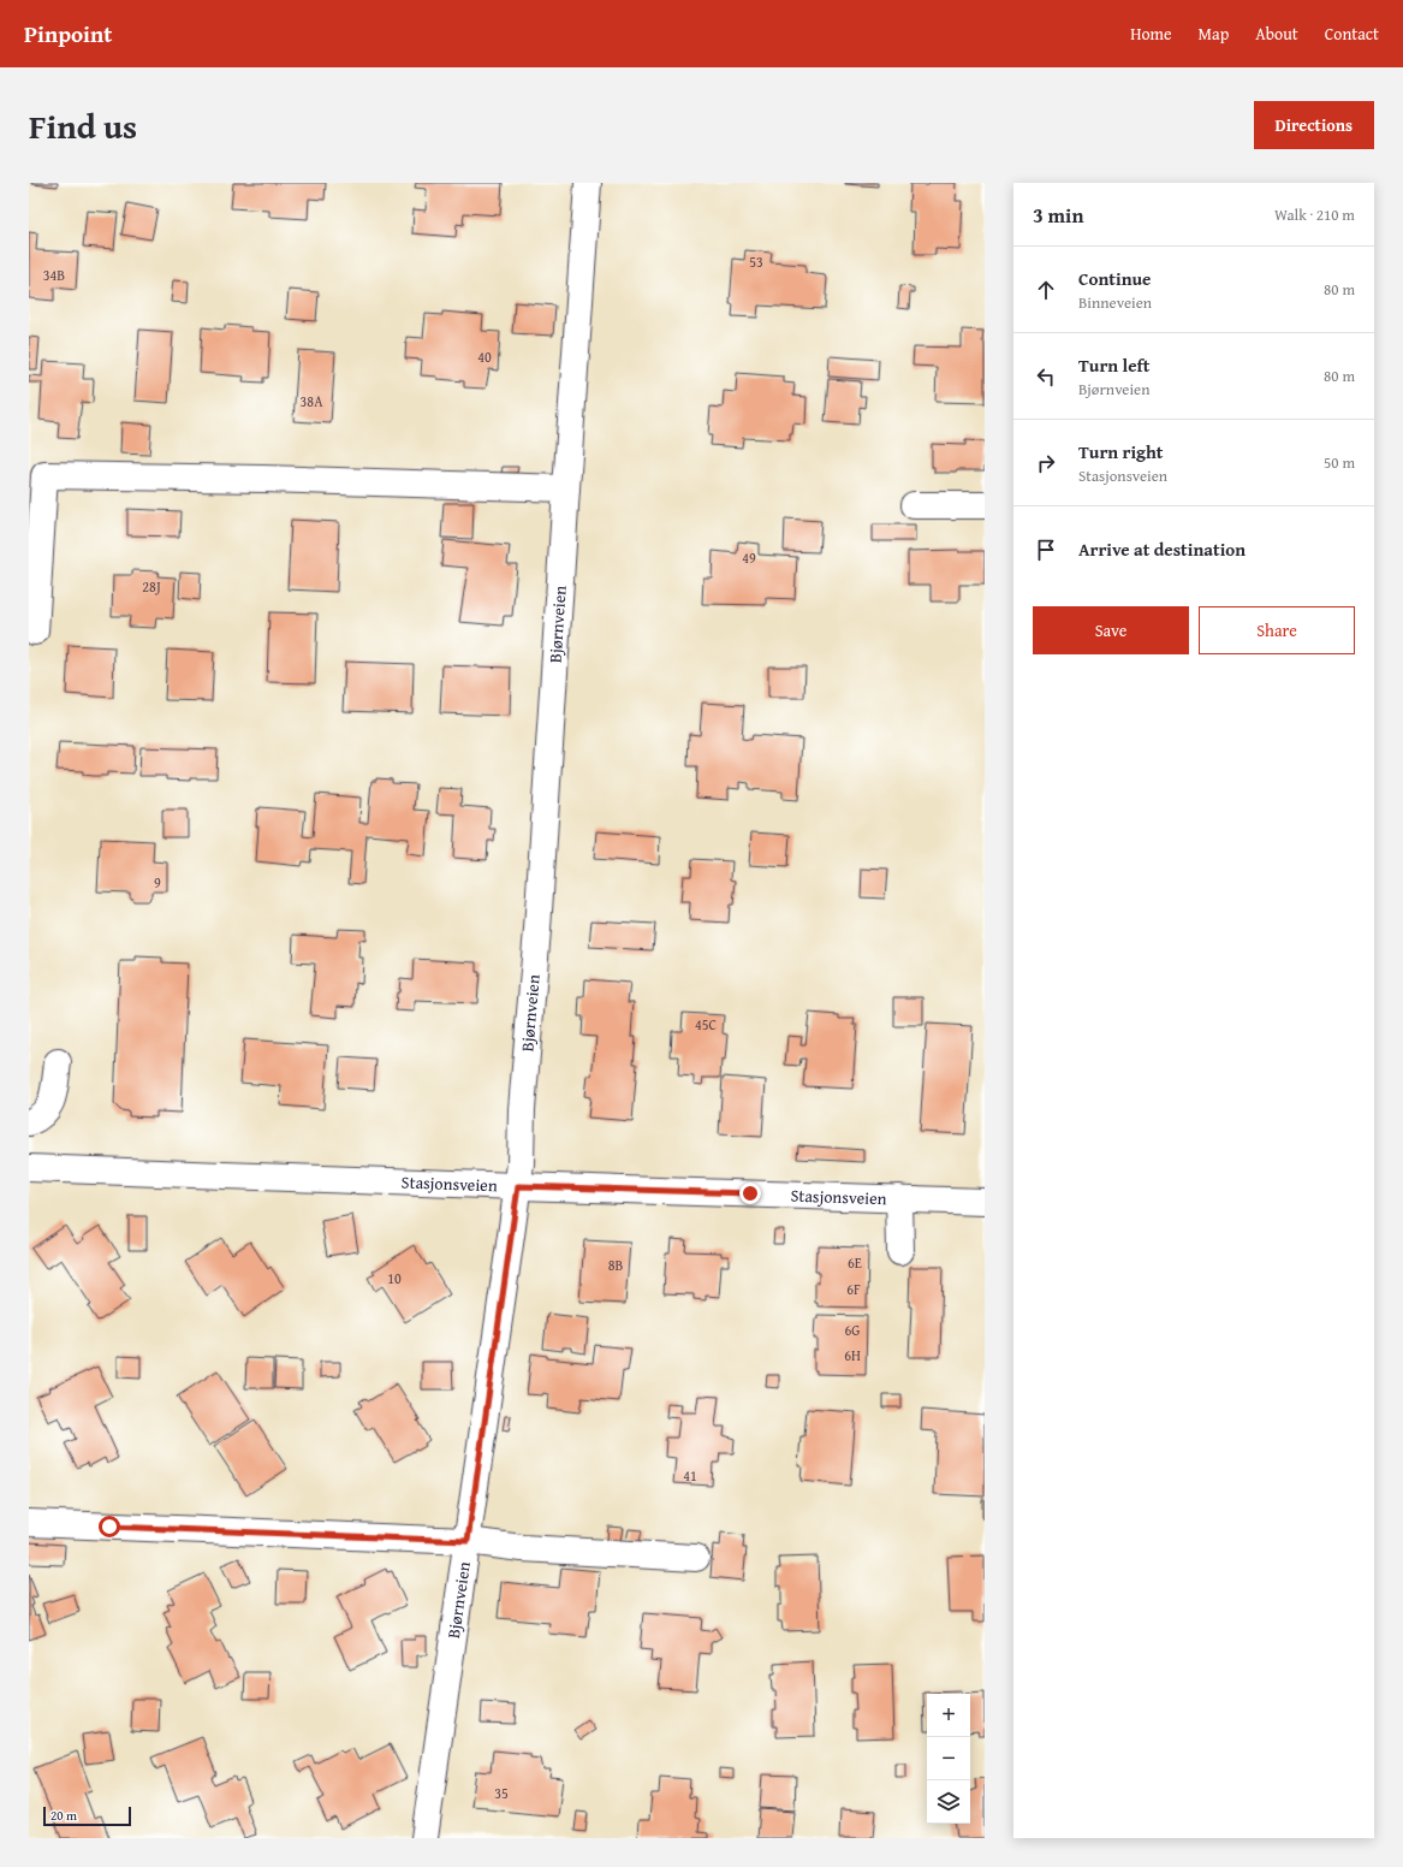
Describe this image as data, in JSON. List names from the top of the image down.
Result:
{
  "streets": {
    "street": ["Bjørnveien", "Stasjonsveien"]
  },
  "crossings": [
    ["Bjørnveien", "Stasjonsveien"]
  ],
  "house_numbers": [
    "53",
    "34B",
    "40",
    "38A",
    "49",
    "28J",
    "9",
    "45C",
    "6E",
    "8B",
    "10",
    "6F",
    "6G",
    "6H",
    "41",
    "35"
  ],
  "scale_bar": "20 m",
  "page": {
    "header": "Pinpoint",
    "nav": [
      "Home",
      "Map",
      "About",
      "Contact"
    ],
    "title": "Find us",
    "buttons": [
      "Directions",
      ["Save", "Share"]
    ],
    "heading": ["3 min", "Walk · 210 m"],
    "list": [
      ["Continue", "Binneveien", "80 m"],
      ["Turn left", "Bjørnveien", "80 m"],
      ["Turn right", "Stasjonsveien", "50 m"],
      "Arrive at destination"
    ],
    "map_buttons": ["+", "−"],
    "scale": "20 m"
  }
}
